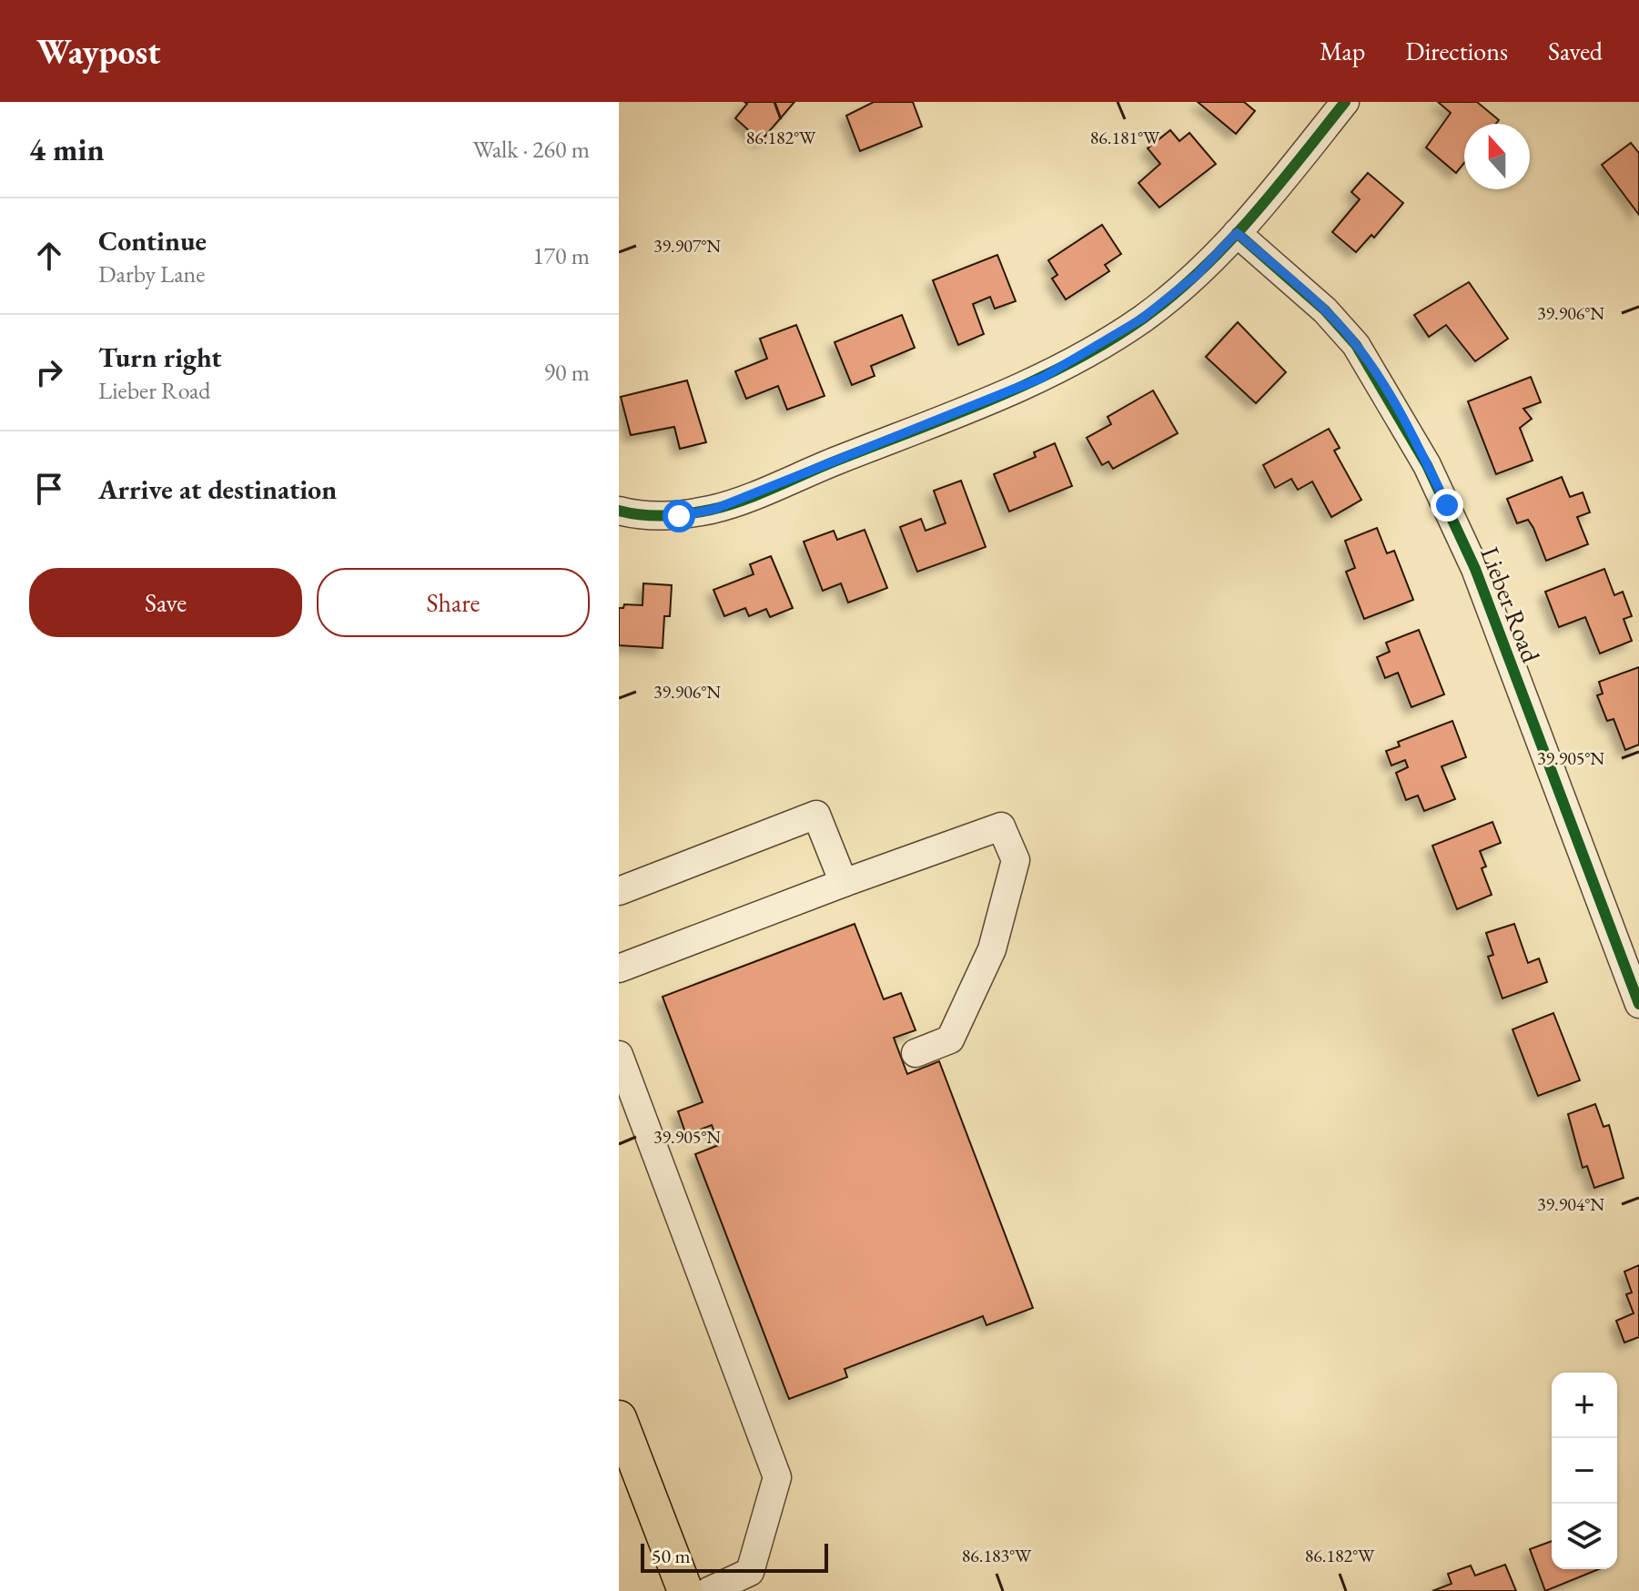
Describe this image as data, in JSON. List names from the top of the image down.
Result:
{
  "streets": {
    "street": ["Lieber Road"]
  },
  "scale_bar": "50 m",
  "north": "top",
  "page": {
    "header": "Waypost",
    "nav": ["Map", "Directions", "Saved"],
    "heading": ["4 min", "Walk · 260 m"],
    "list": [
      ["Continue", "Darby Lane", "170 m"],
      ["Turn right", "Lieber Road", "90 m"],
      "Arrive at destination"
    ],
    "buttons": ["Save", "Share"],
    "map_buttons": ["+", "−"],
    "scale": "50 m"
  },
  "coordinates": [
    "86.182°W",
    "86.181°W",
    "39.907°N",
    "39.906°N",
    "39.905°N",
    "39.904°N",
    "86.183°W"
  ]
}
